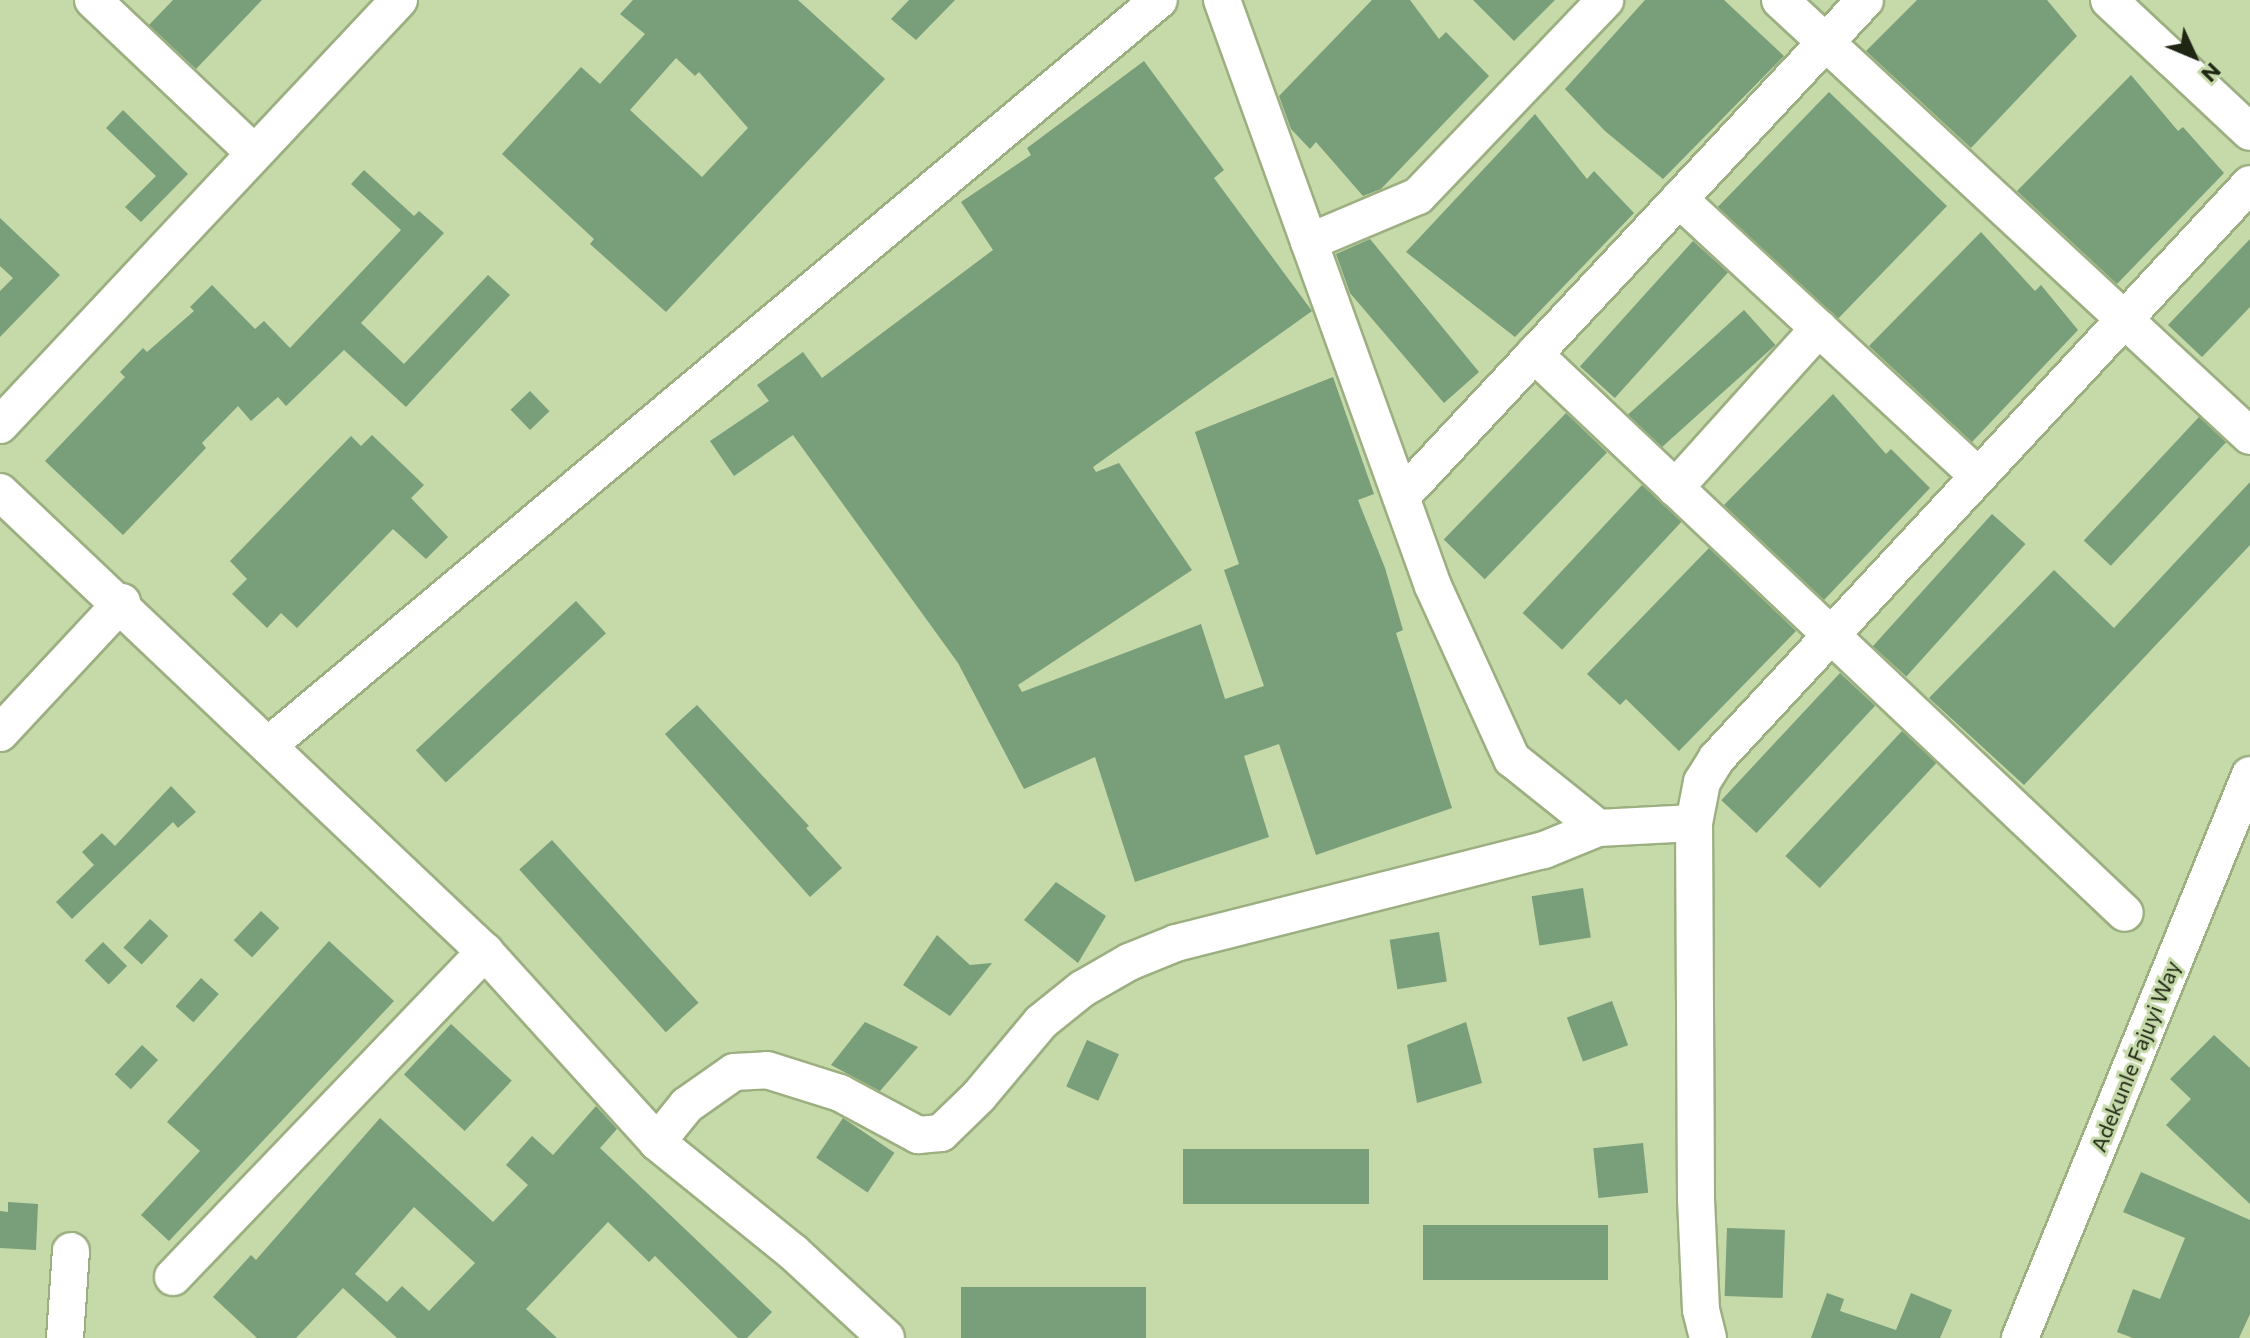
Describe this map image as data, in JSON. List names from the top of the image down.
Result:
{
  "streets": {
    "street": ["Adekunle Fajuyi Way"]
  },
  "north": "bottom right"
}
